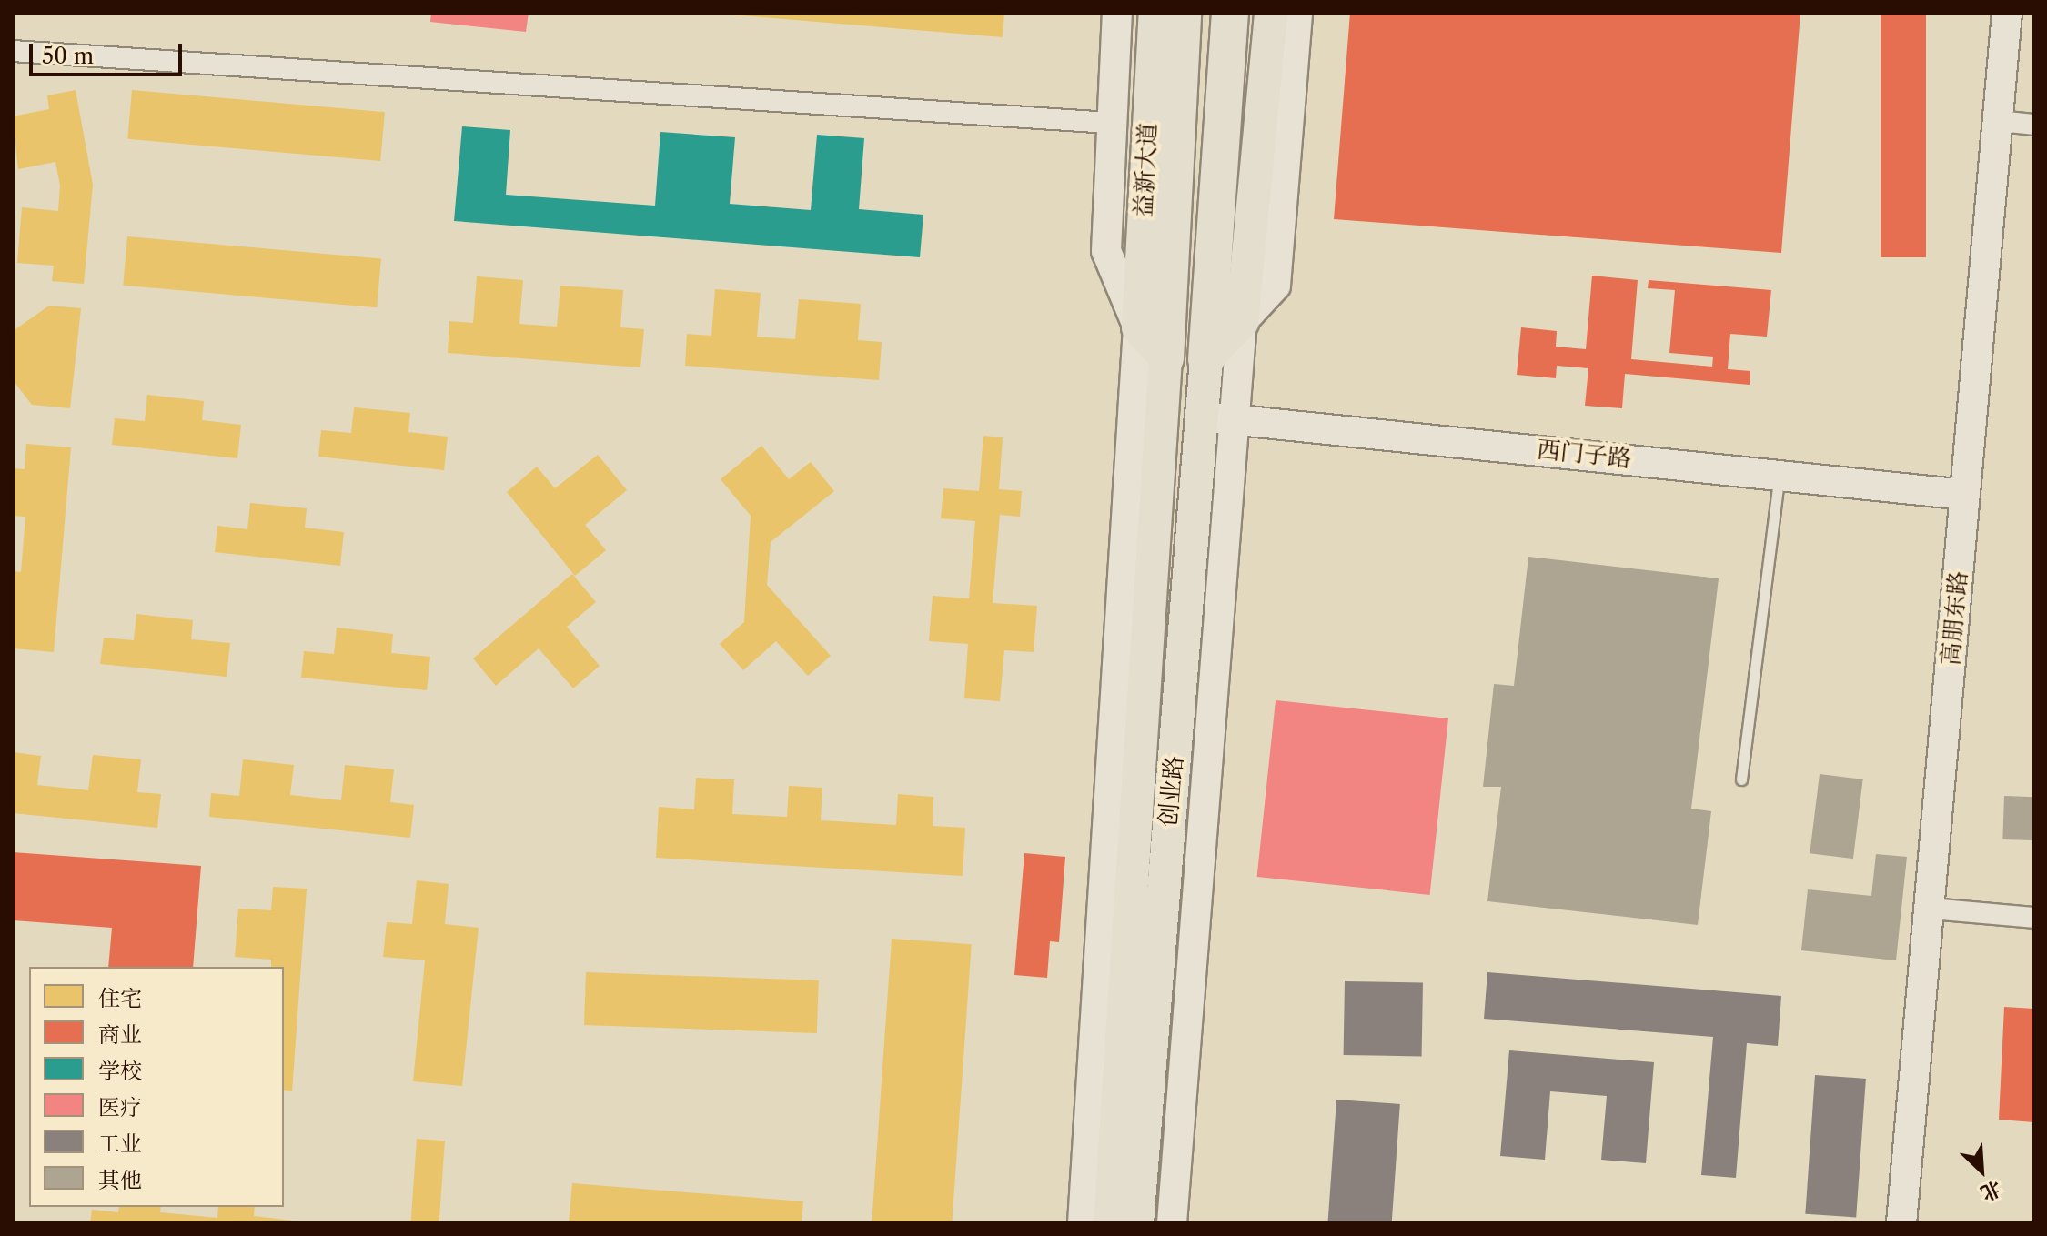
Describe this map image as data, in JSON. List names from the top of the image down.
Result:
{
  "streets": {
    "main road": ["益新大道", "创业路"],
    "street": ["西门子路", "高朋东路"]
  },
  "crossings": [
    ["西门子路", "高朋东路"],
    ["西门子路", "创业路"]
  ],
  "legend": [
    "住宅",
    "商业",
    "学校",
    "医疗",
    "工业",
    "其他"
  ],
  "scale_bar": "50 m",
  "north": "bottom right"
}
